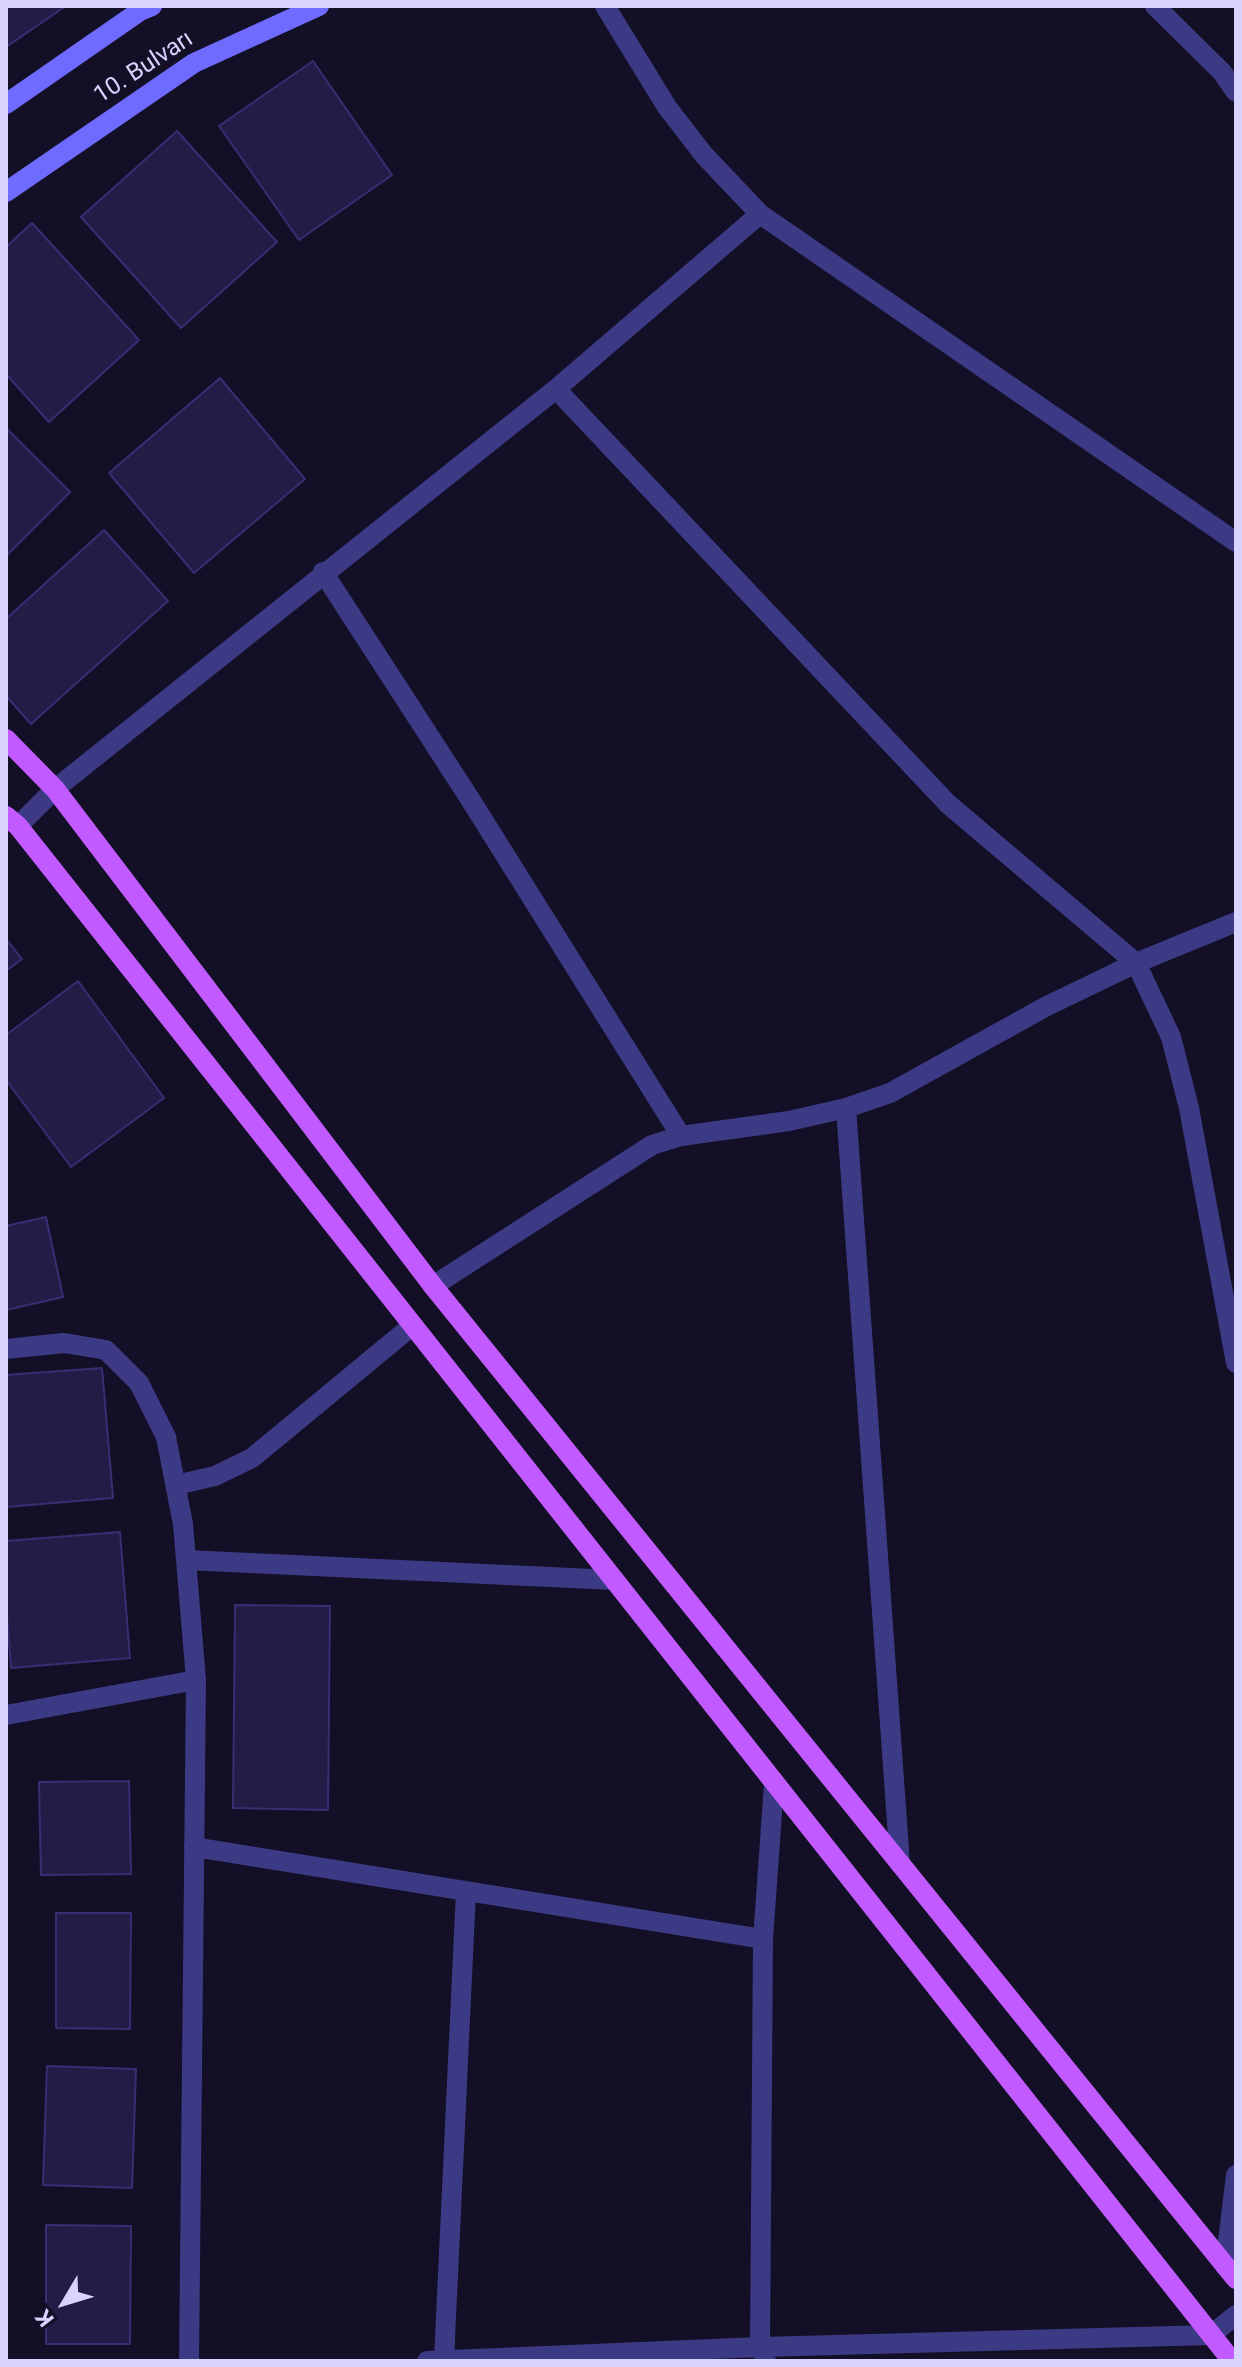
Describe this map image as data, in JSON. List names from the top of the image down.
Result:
{
  "streets": {
    "main road": ["10. Bulvarı"]
  },
  "north": "bottom left"
}
